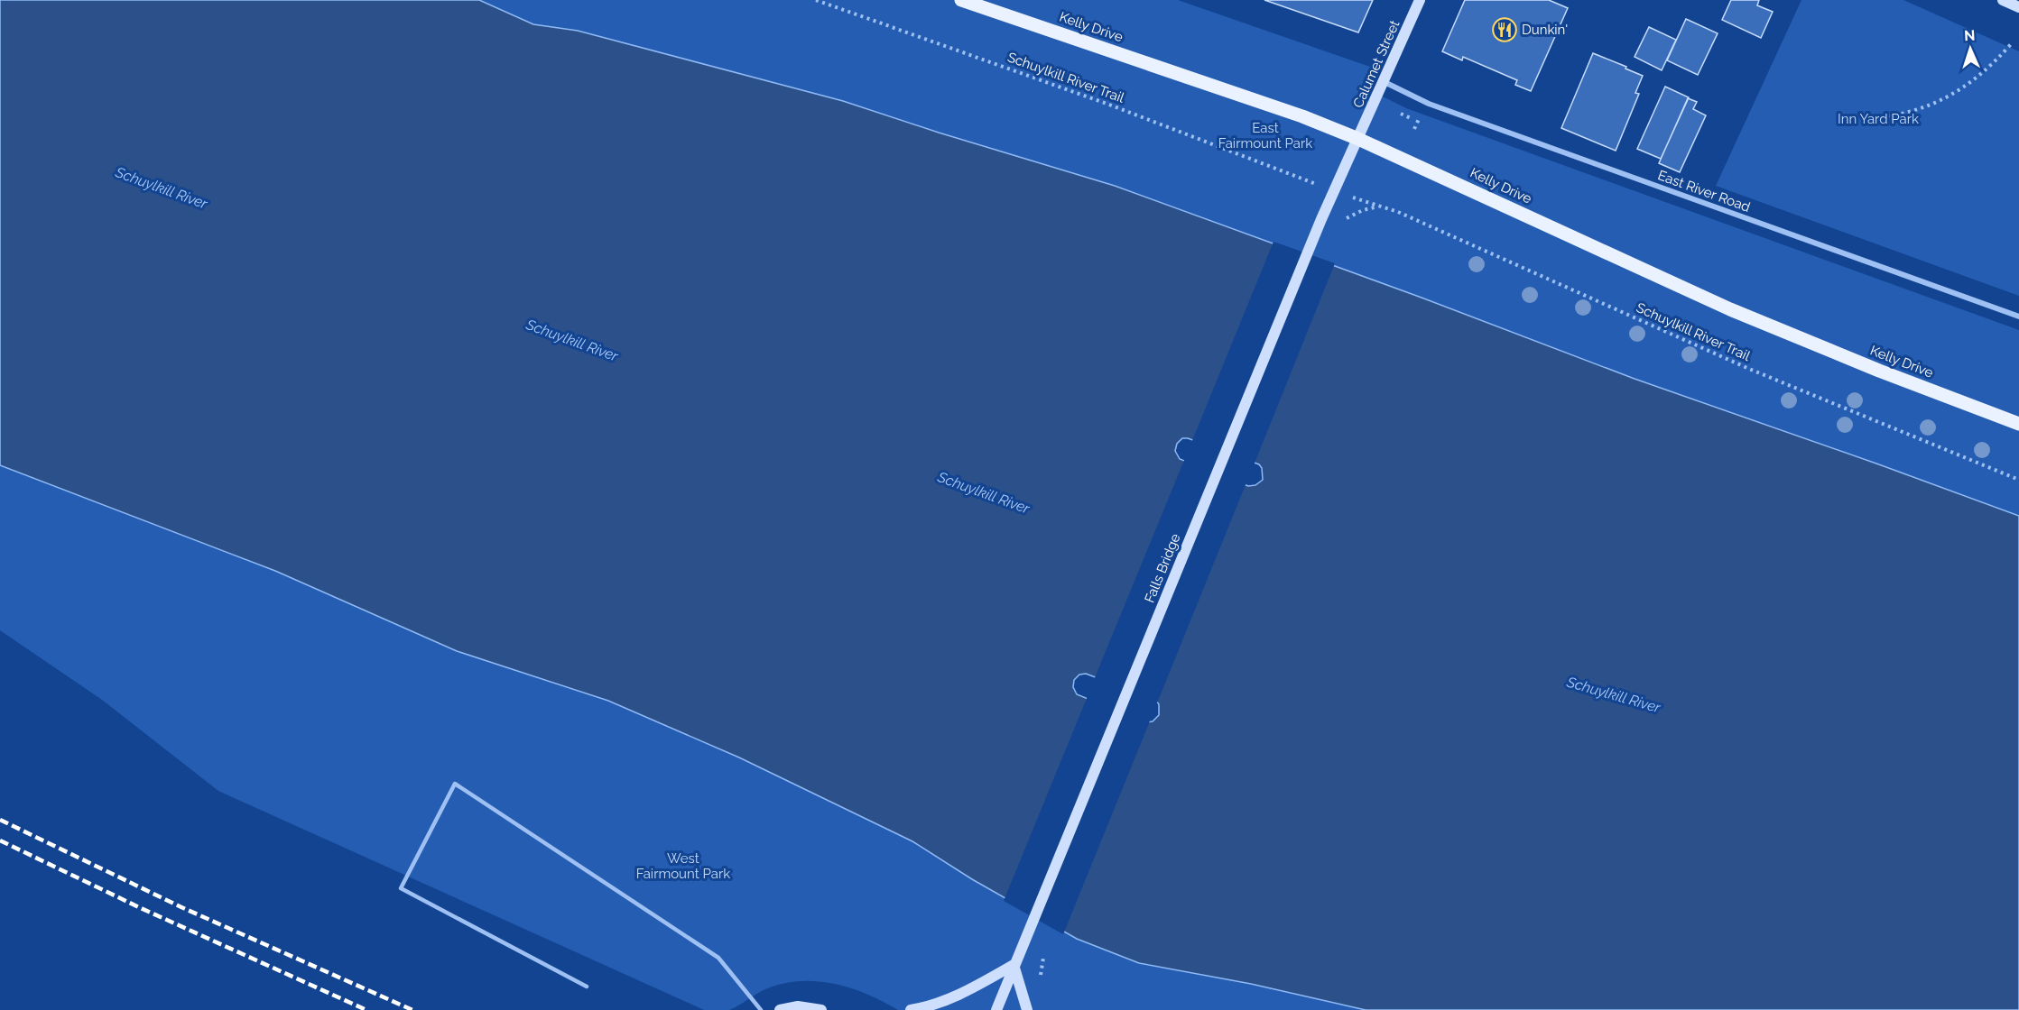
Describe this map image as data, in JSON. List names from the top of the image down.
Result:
{
  "streets": {
    "main road": ["Kelly Drive", "Calumet Street", "Falls Bridge"],
    "street": ["East River Road"],
    "path": ["Schuylkill River Trail"]
  },
  "crossings": [
    ["Kelly Drive", "Calumet Street"],
    ["Kelly Drive", "Falls Bridge"],
    ["Calumet Street", "East River Road"],
    ["Calumet Street", "Falls Bridge"]
  ],
  "water": ["Schuylkill River"],
  "parks": ["Inn Yard Park", "East Fairmount Park", "West Fairmount Park"],
  "places": {
    "restaurant": ["Dunkin'"]
  },
  "north": "top"
}
